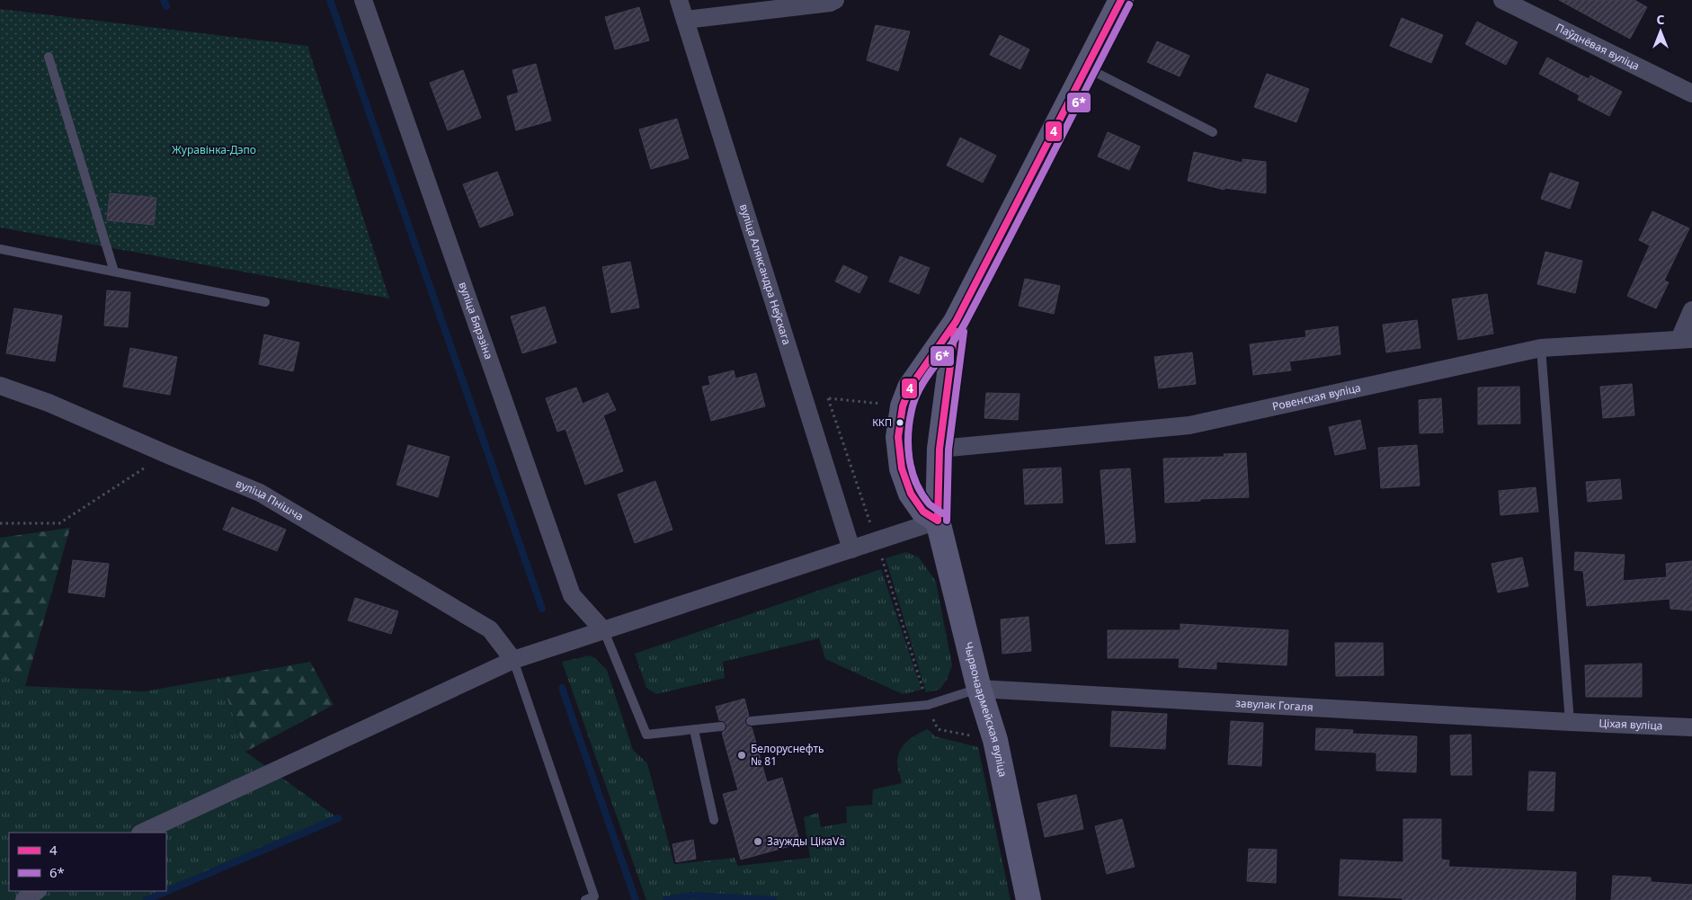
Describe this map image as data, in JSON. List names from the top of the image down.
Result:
{
  "streets": {
    "main road": ["Чырвонаармейская вуліца"],
    "street": [
      "Паўднёвая вуліца",
      "вуліца Аляксандра Неўскага",
      "вуліца Бярэзіна",
      "Ровенская вуліца",
      "вуліца Пнішча",
      "завулак Гогаля",
      "Ціхая вуліца"
    ]
  },
  "crossings": [
    ["Ровенская вуліца", "Чырвонаармейская вуліца"],
    ["завулак Гогаля", "Чырвонаармейская вуліца"],
    ["завулак Гогаля", "Ціхая вуліца"]
  ],
  "parks": ["Журавінка-Дэпо"],
  "places": ["ККП", "Белоруснефть № 81", "Заужды ЦікаVа"],
  "lines": ["transit line 4", "transit line 6*"],
  "legend": ["4", "6*"],
  "north": "top"
}
